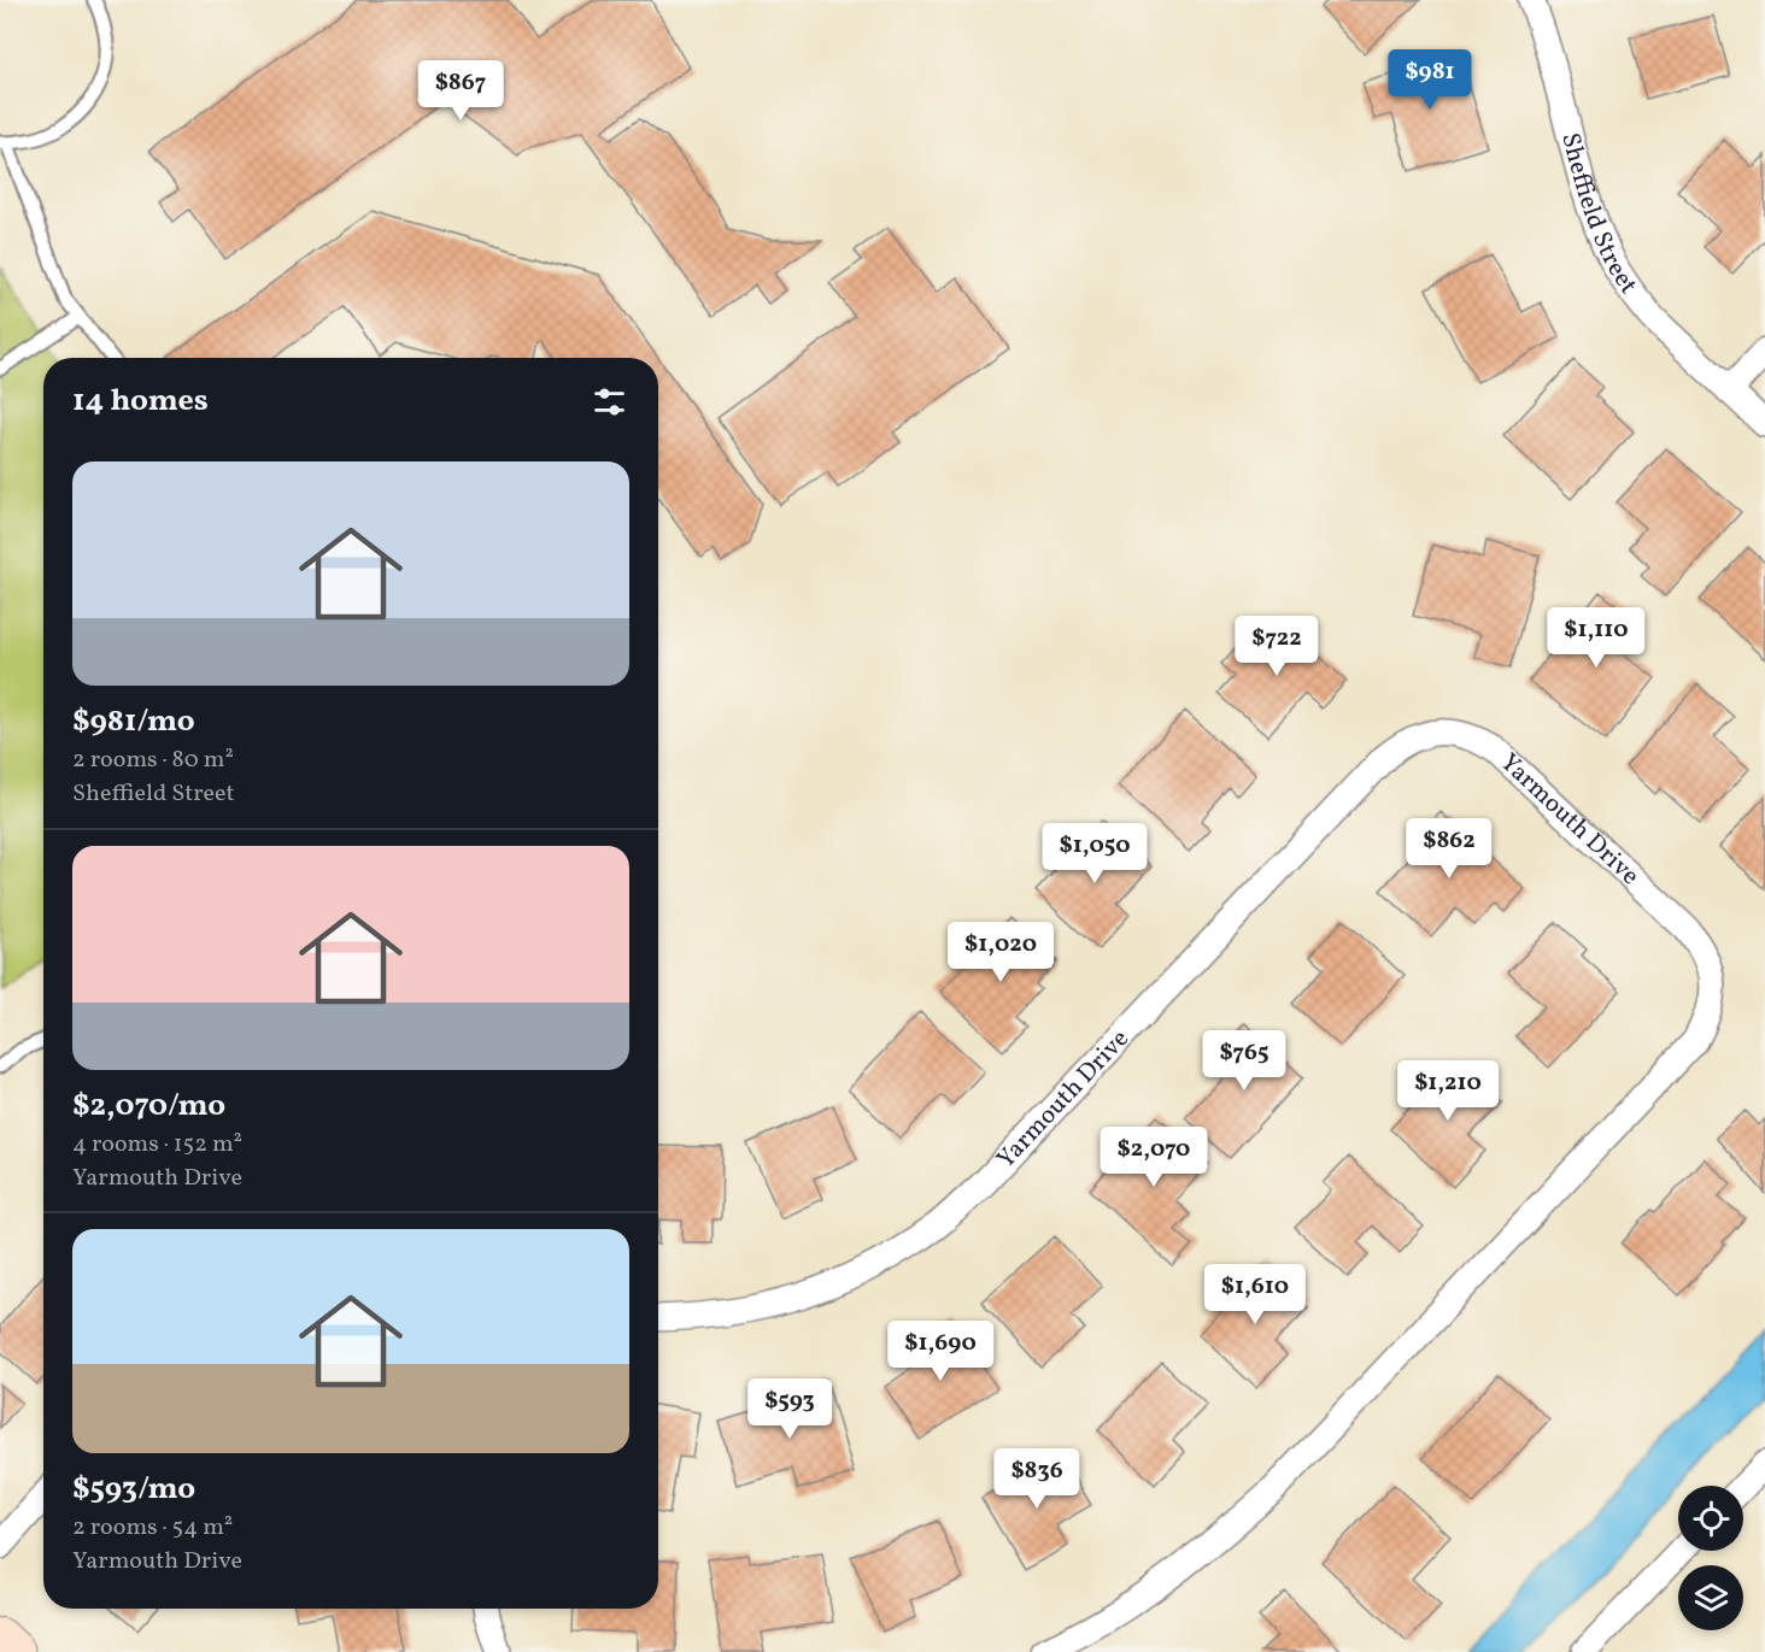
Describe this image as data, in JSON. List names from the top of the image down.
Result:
{
  "streets": {
    "street": ["Sheffield Street", "Yarmouth Drive"]
  },
  "page": {
    "price": [
      "$981",
      "$867",
      "$1,110",
      "$722",
      "$862",
      "$1,050",
      "$1,020",
      "$765",
      "$1,210",
      "$2,070",
      "$1,610",
      "$1,690",
      "$593",
      "$836"
    ],
    "heading": "14 homes",
    "list": [
      {
        "name": "$981/mo",
        "note": "2 rooms · 80 m² · Sheffield Street"
      },
      {
        "name": "$2,070/mo",
        "note": "4 rooms · 152 m² · Yarmouth Drive"
      },
      {
        "name": "$593/mo",
        "note": "2 rooms · 54 m² · Yarmouth Drive"
      }
    ]
  }
}
